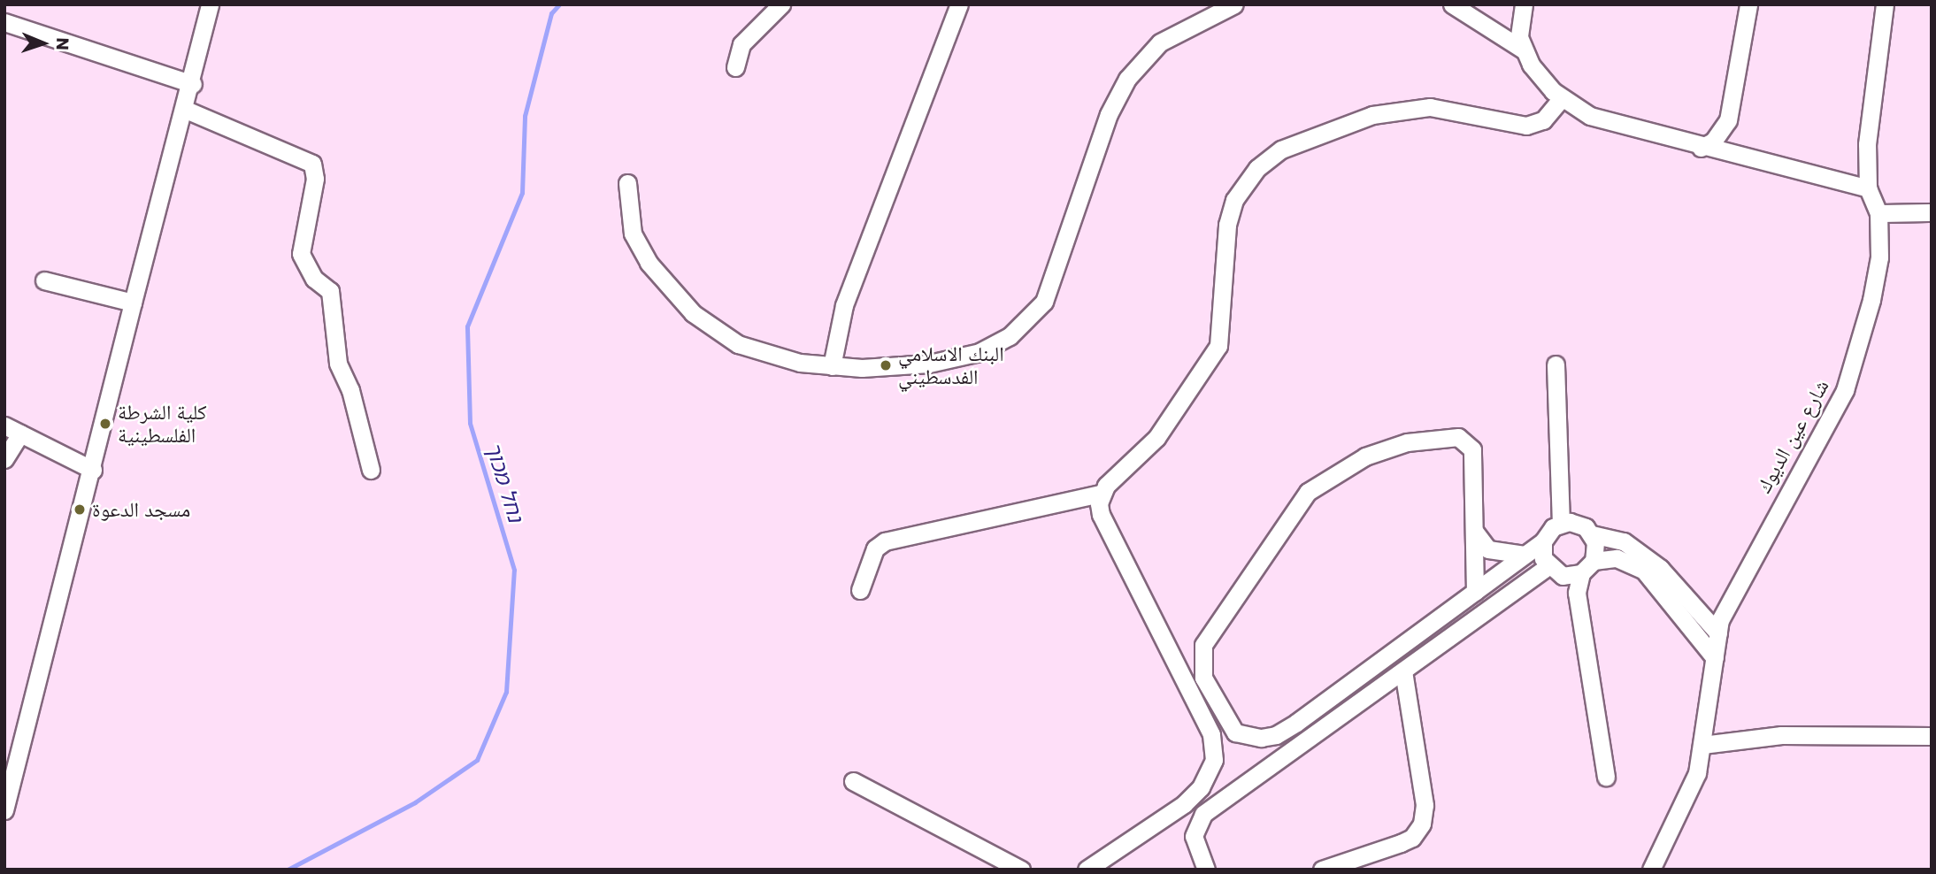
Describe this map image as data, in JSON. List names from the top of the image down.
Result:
{
  "streets": {
    "street": ["شارع عين الديوك"]
  },
  "water": ["נחל מכוך"],
  "places": ["البنك الاسلامي الفدسطيني", "كلية الشرطة الفلسطينية", "مسجد الدعوة"],
  "north": "right"
}
